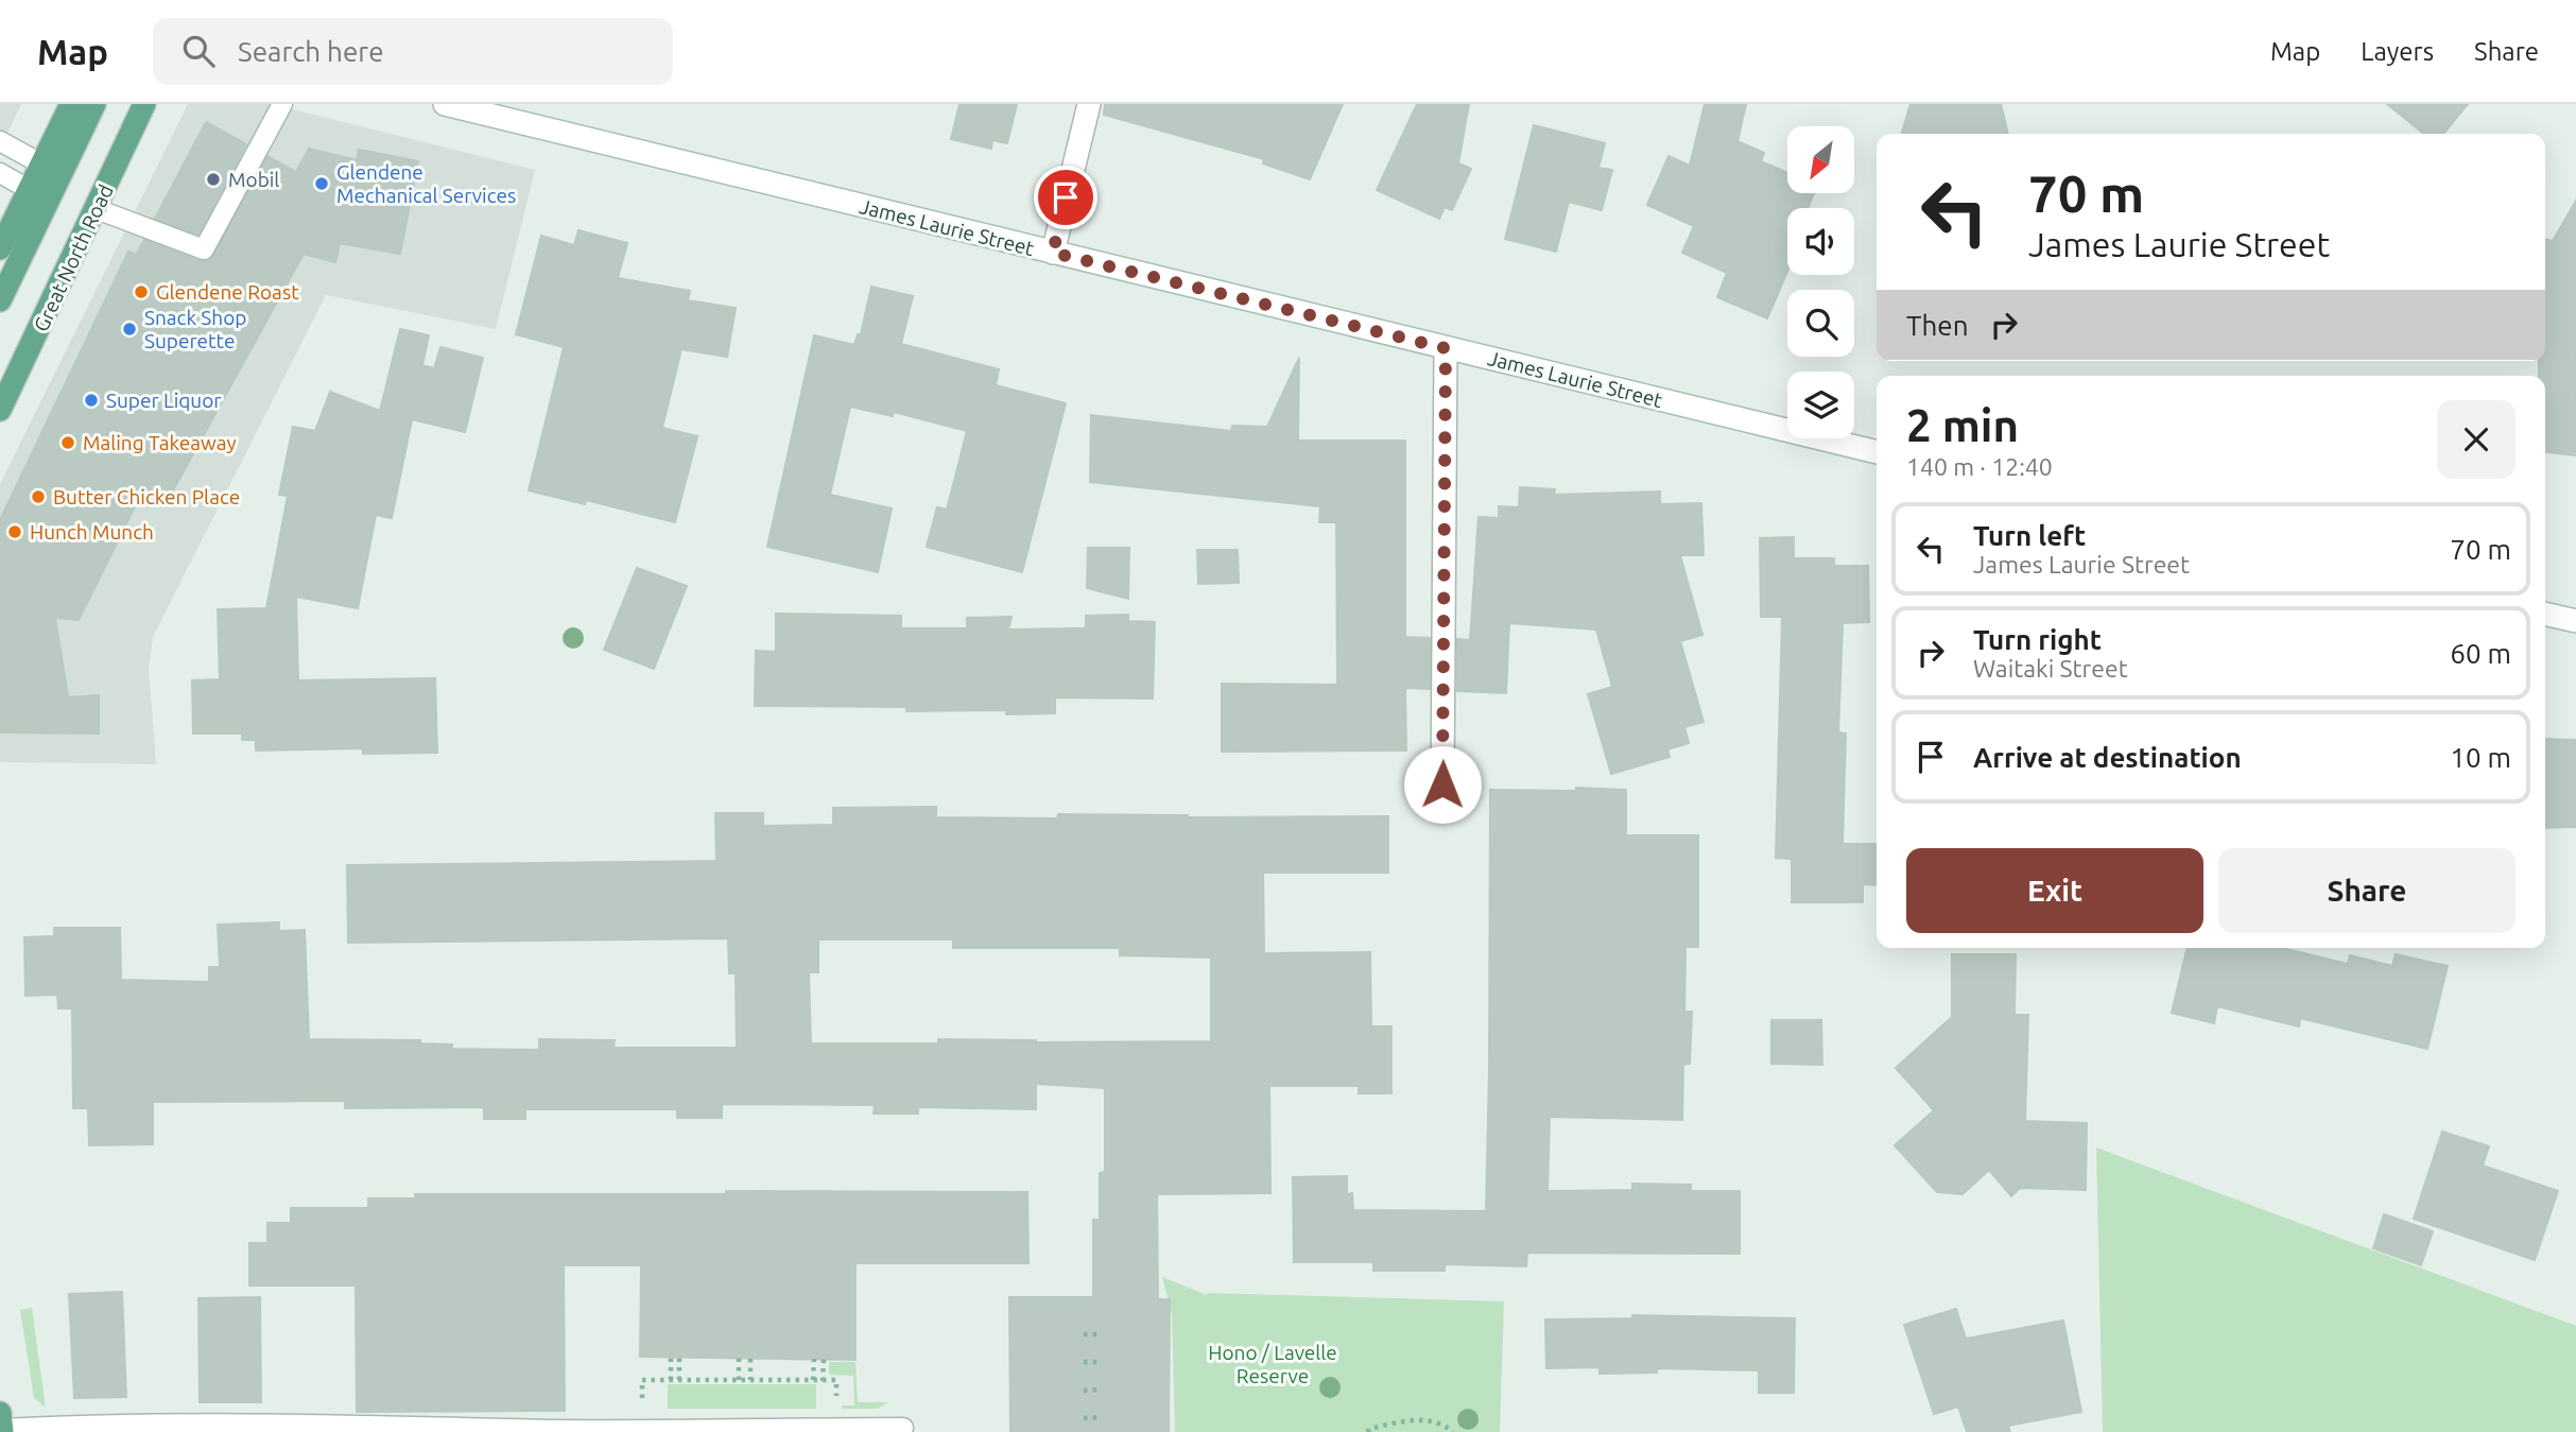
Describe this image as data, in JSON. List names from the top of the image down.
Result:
{
  "streets": {
    "main road": ["Great North Road"],
    "street": ["James Laurie Street"]
  },
  "parks": ["Hono / Lavelle Reserve"],
  "places": [
    "Mobil",
    "Glendene Mechanical Services",
    "Glendene Roast",
    "Snack Shop Superette",
    "Super Liquor",
    "Maling Takeaway",
    "Butter Chicken Place",
    "Hunch Munch"
  ],
  "north": "bottom left",
  "page": {
    "header": "Map",
    "search": "Search here",
    "nav": ["Map", "Layers", "Share"],
    "turn": ["70 m", "James Laurie Street"],
    "then": "Then",
    "heading": ["2 min", "140 m · 12:40"],
    "list": [
      {
        "name": "Turn left",
        "note": "James Laurie Street",
        "value": "70 m"
      },
      {
        "name": "Turn right",
        "note": "Waitaki Street",
        "value": "60 m"
      },
      {
        "name": "Arrive at destination",
        "value": "10 m"
      }
    ],
    "buttons": ["Exit", "Share"]
  }
}
